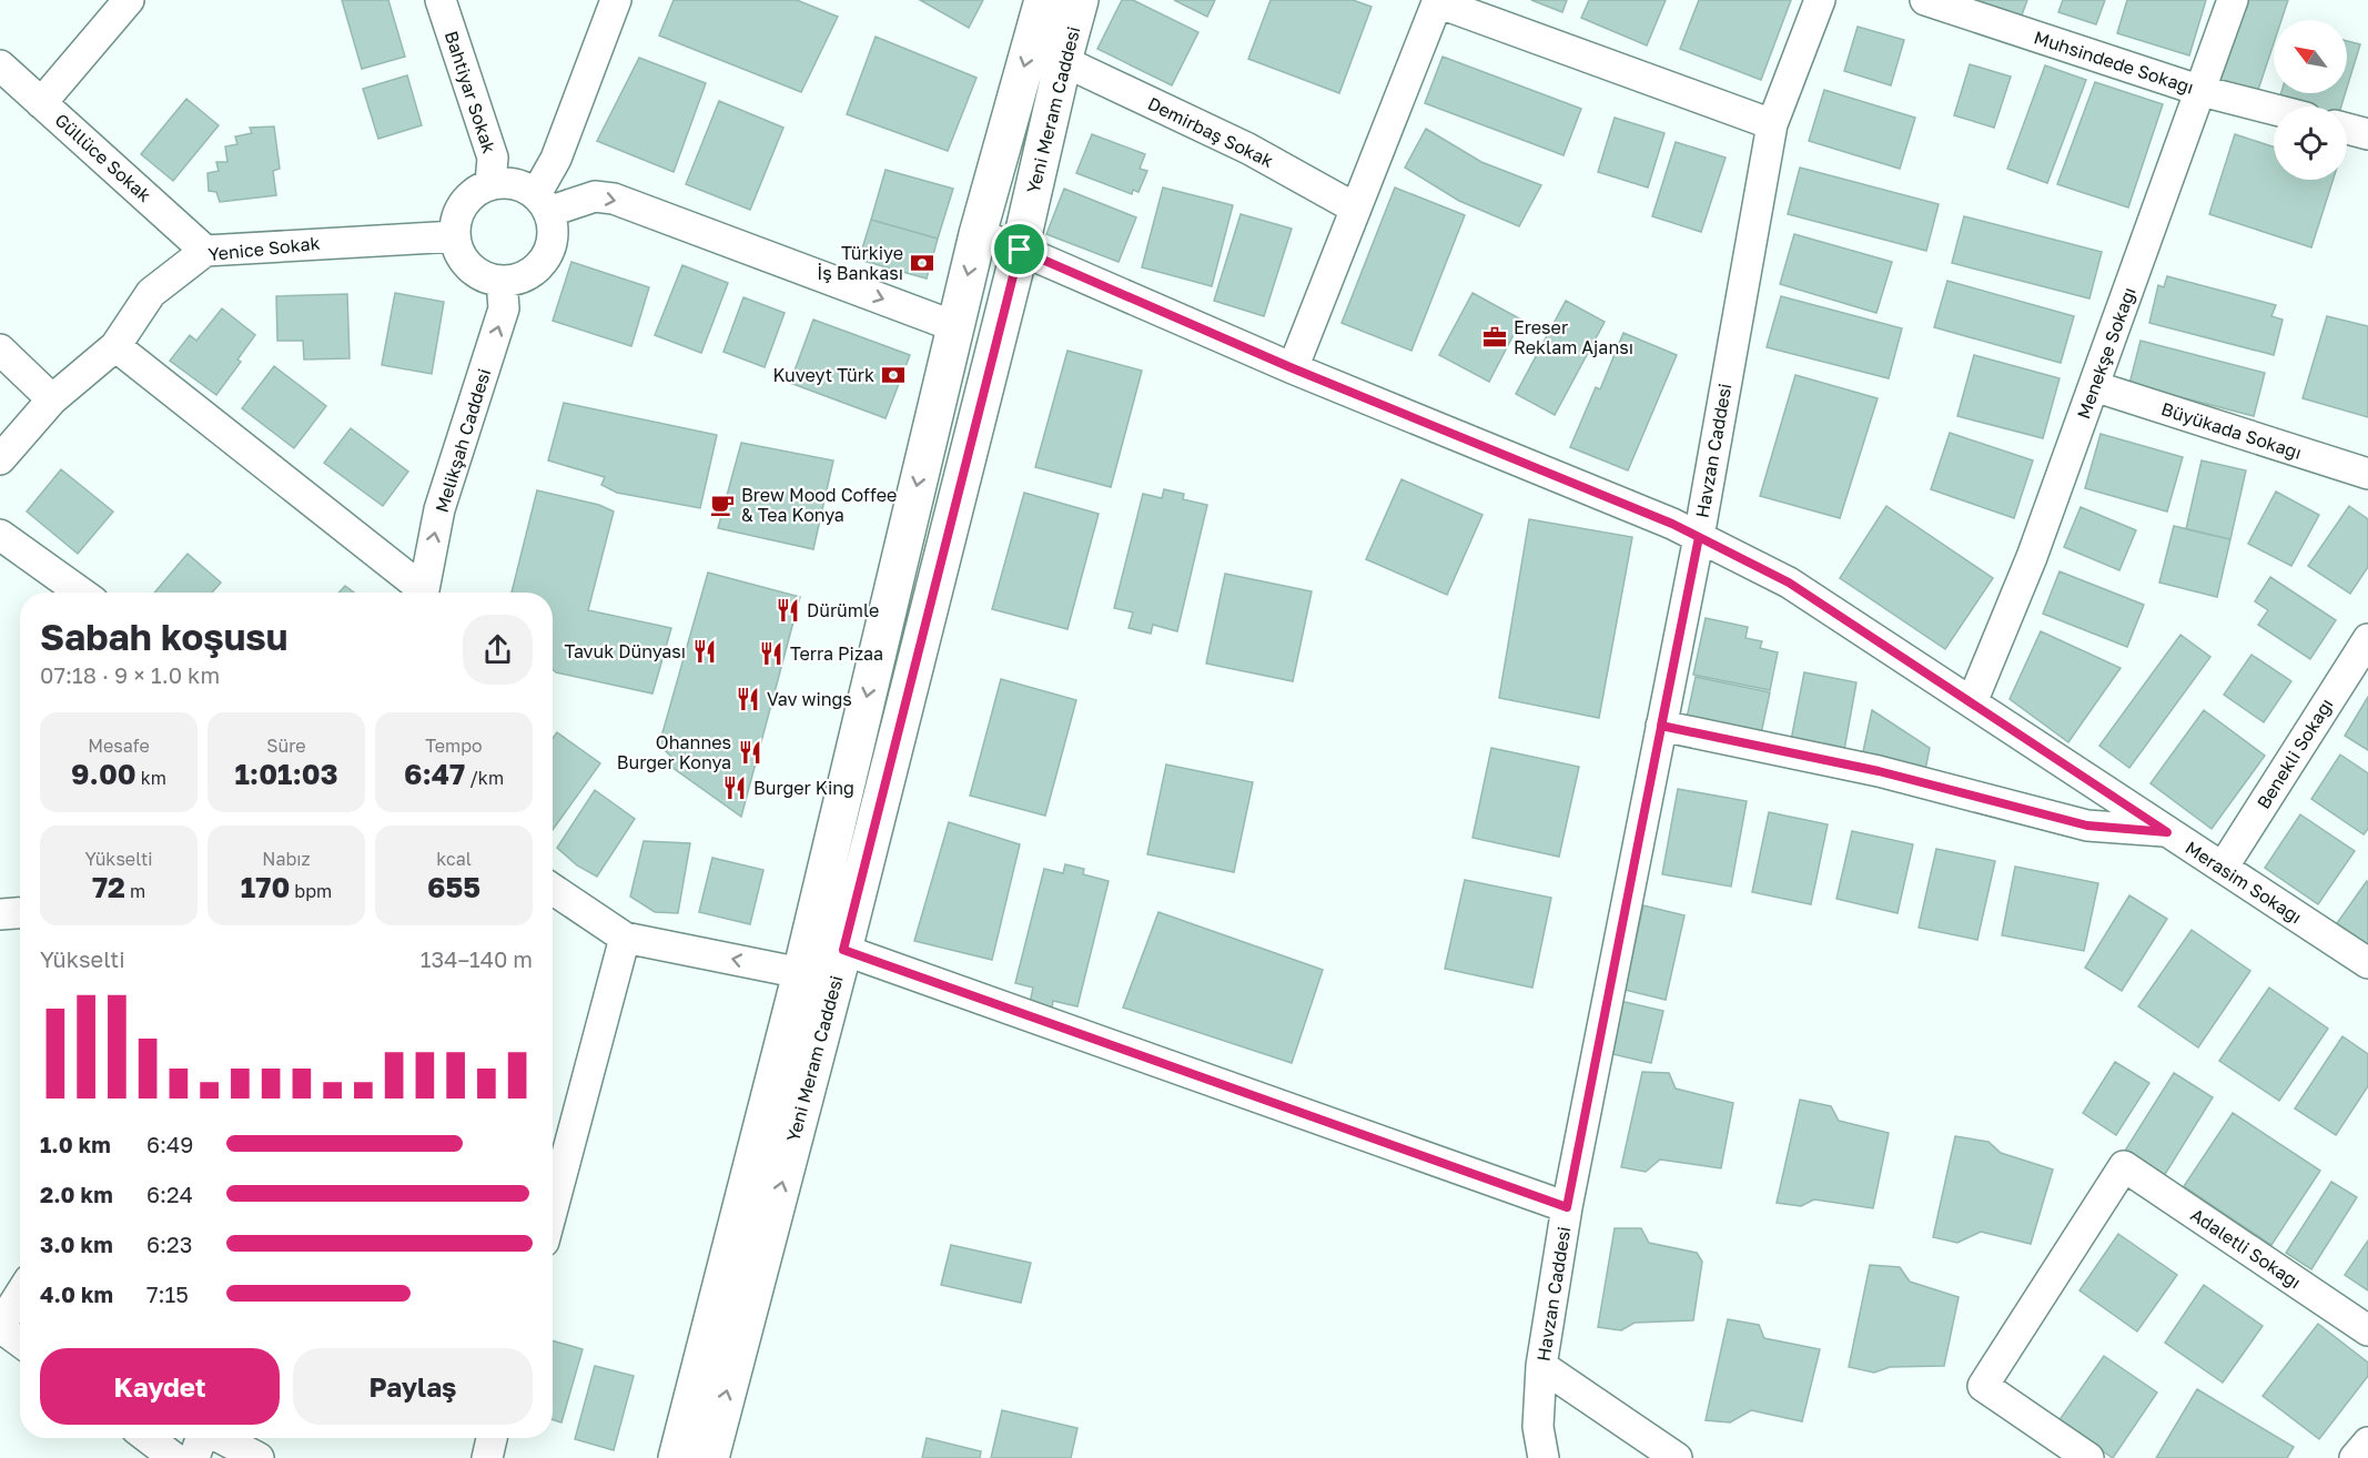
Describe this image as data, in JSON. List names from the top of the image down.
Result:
{
  "streets": {
    "main road": ["Yeni Meram Caddesi"],
    "street": [
      "Muhsindede Sokağı",
      "Bahtiyar Sokak",
      "Demirbaş Sokak",
      "Güllüce Sokak",
      "Yenice Sokak",
      "Menekşe Sokağı",
      "Büyükada Sokağı",
      "Melikşah Caddesi",
      "Havzan Caddesi",
      "Benekli Sokağı",
      "Merasim Sokağı",
      "Adaletli Sokağı"
    ]
  },
  "crossings": [
    ["Muhsindede Sokağı", "Menekşe Sokağı"],
    ["Bahtiyar Sokak", "Yenice Sokak"],
    ["Bahtiyar Sokak", "Melikşah Caddesi"],
    ["Yeni Meram Caddesi", "Demirbaş Sokak"],
    ["Yeni Meram Caddesi", "Merasim Sokağı"],
    ["Güllüce Sokak", "Yenice Sokak"],
    ["Yenice Sokak", "Melikşah Caddesi"],
    ["Menekşe Sokağı", "Büyükada Sokağı"],
    ["Menekşe Sokağı", "Merasim Sokağı"],
    ["Havzan Caddesi", "Merasim Sokağı"],
    ["Benekli Sokağı", "Merasim Sokağı"]
  ],
  "one_way": ["Melikşah Caddesi"],
  "places": {
    "bank": ["Türkiye İş Bankası", "Kuveyt Türk"],
    "office": ["Ereser Reklam Ajansı"],
    "cafe": ["Brew Mood Coffee & Tea Konya"],
    "restaurant": [
      "Dürümle",
      "Tavuk Dünyası",
      "Terra Pizaa",
      "Vav wings",
      "Ohannes Burger Konya",
      "Burger King"
    ]
  },
  "north": "top left",
  "page": {
    "heading": ["Sabah koşusu", "07:18 · 9 × 1.0 km"],
    "stats": [
      ["Mesafe", "9.00 km"],
      ["Süre", "1:01:03"],
      ["Tempo", "6:47 /km"],
      ["Yükselti", "72 m"],
      ["Nabız", "170 bpm"],
      ["kcal", "655"]
    ],
    "chart": ["Yükselti", "134–140 m"],
    "list": [
      {
        "name": "1.0 km",
        "note": "6:49"
      },
      {
        "name": "2.0 km",
        "note": "6:24"
      },
      {
        "name": "3.0 km",
        "note": "6:23"
      },
      {
        "name": "4.0 km",
        "note": "7:15"
      }
    ],
    "buttons": ["Kaydet", "Paylaş"]
  }
}
